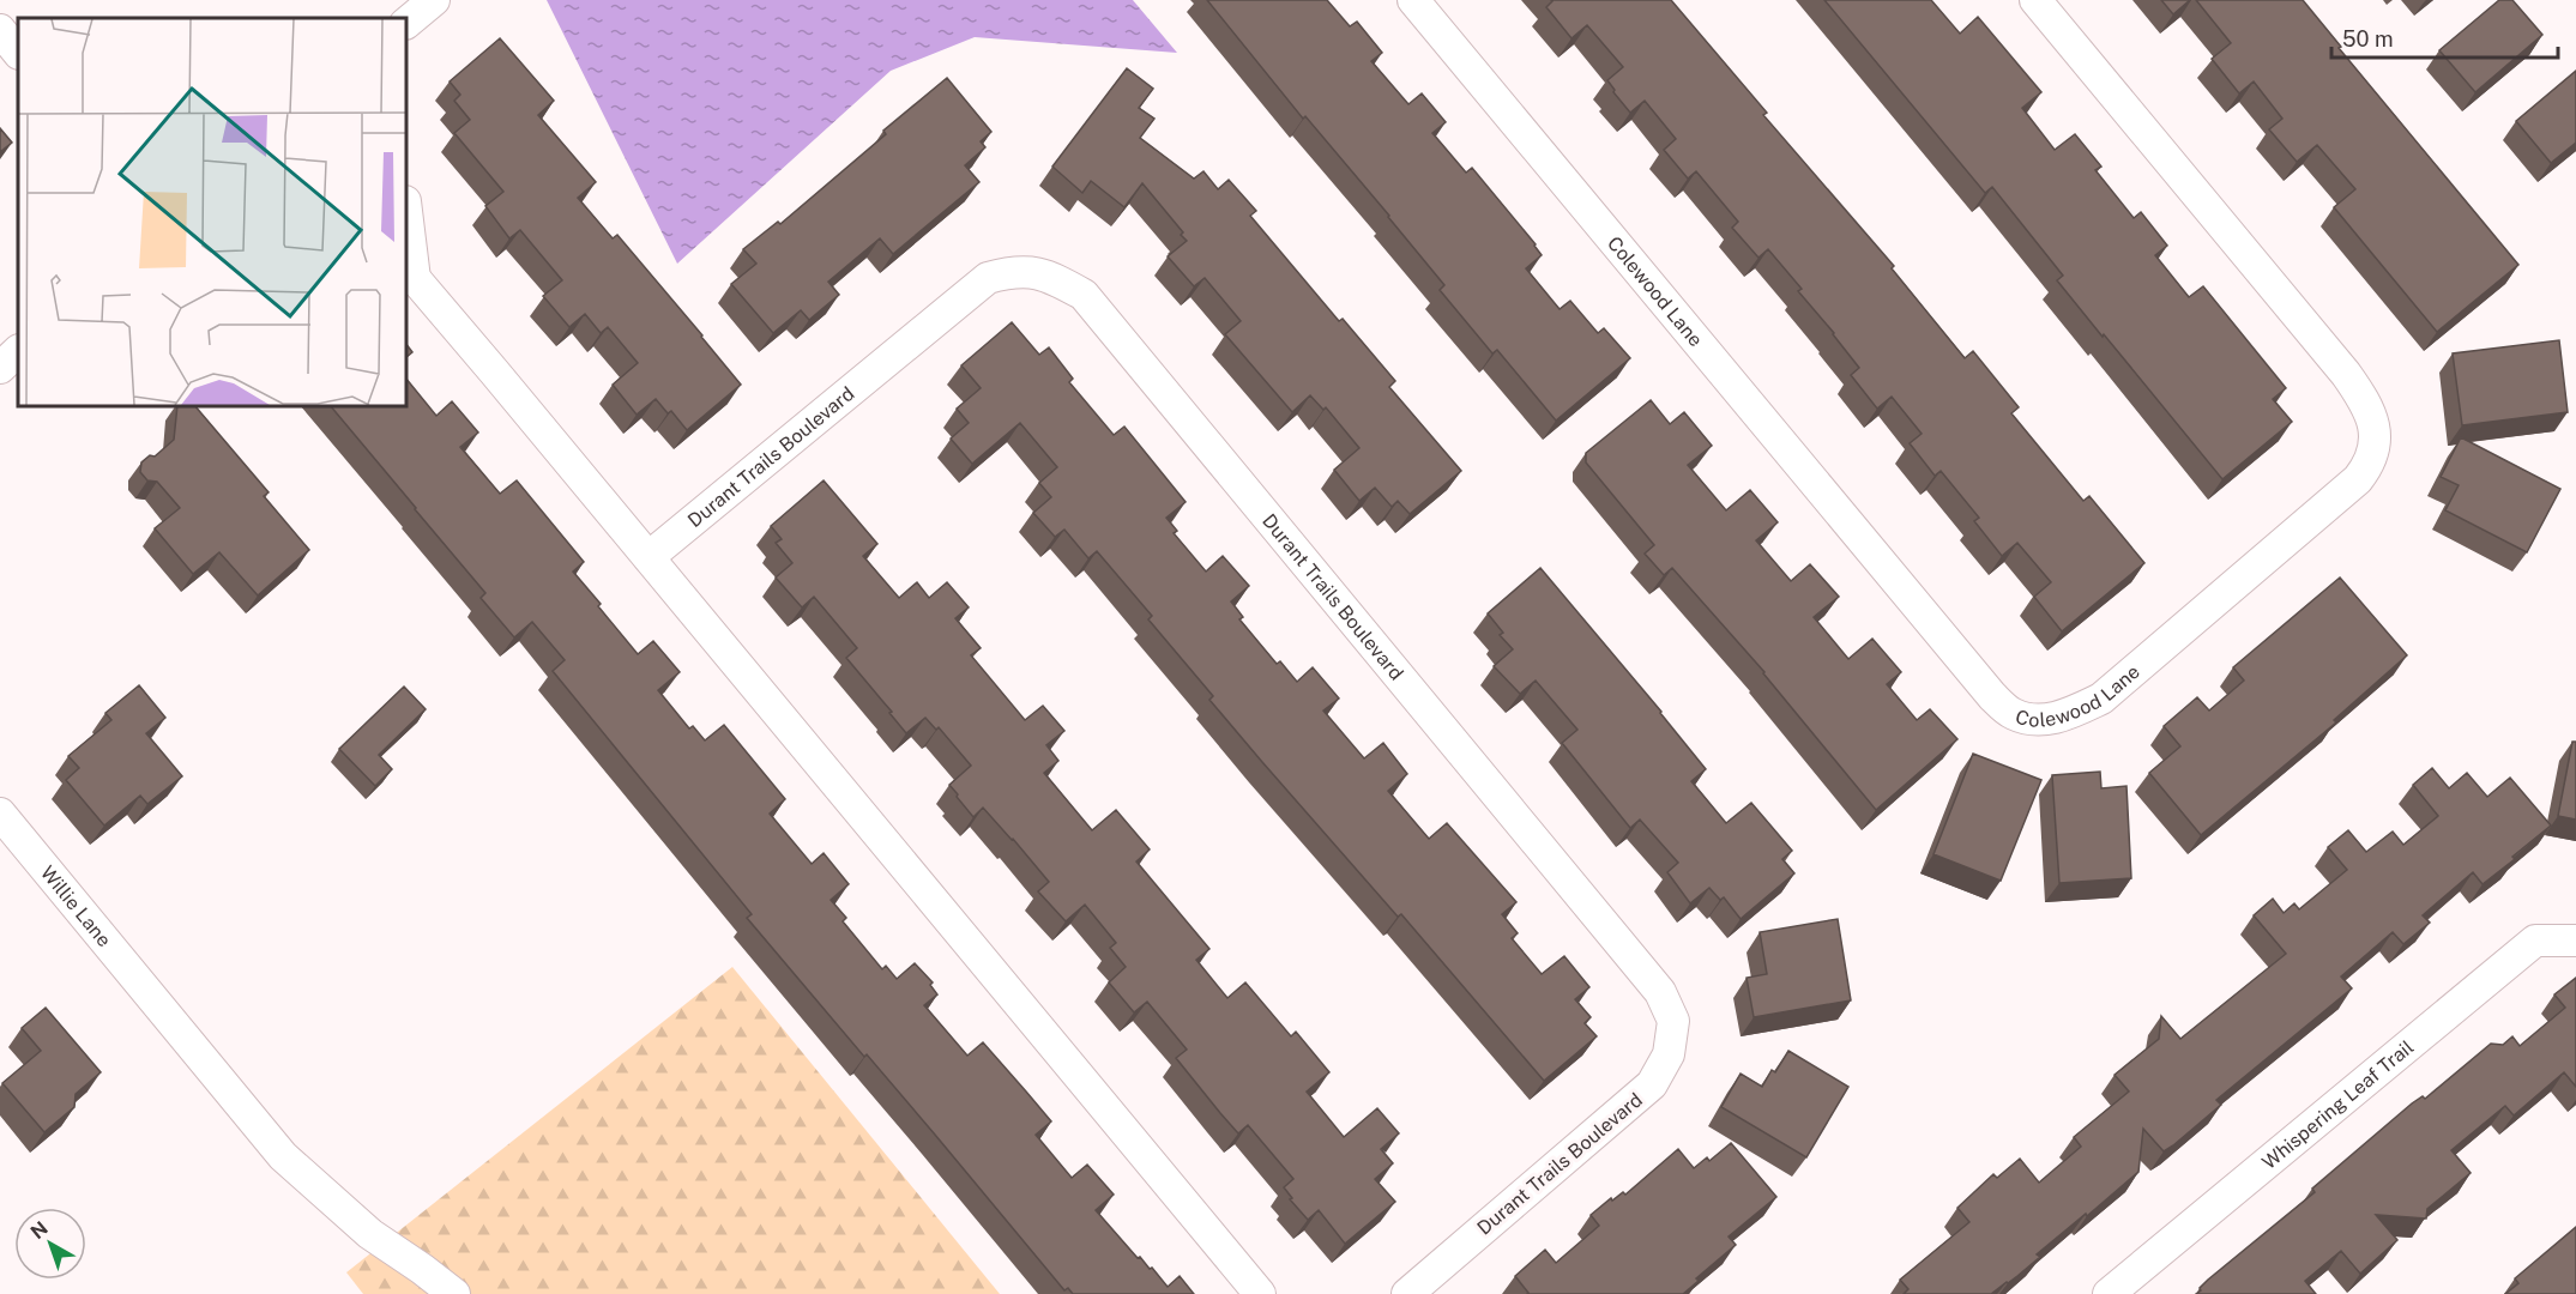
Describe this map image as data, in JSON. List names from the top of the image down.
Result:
{
  "streets": {
    "street": [
      "Colewood Lane",
      "Durant Trails Boulevard",
      "Willie Lane",
      "Whispering Leaf Trail"
    ]
  },
  "scale_bar": "50 m",
  "north": "top left"
}
